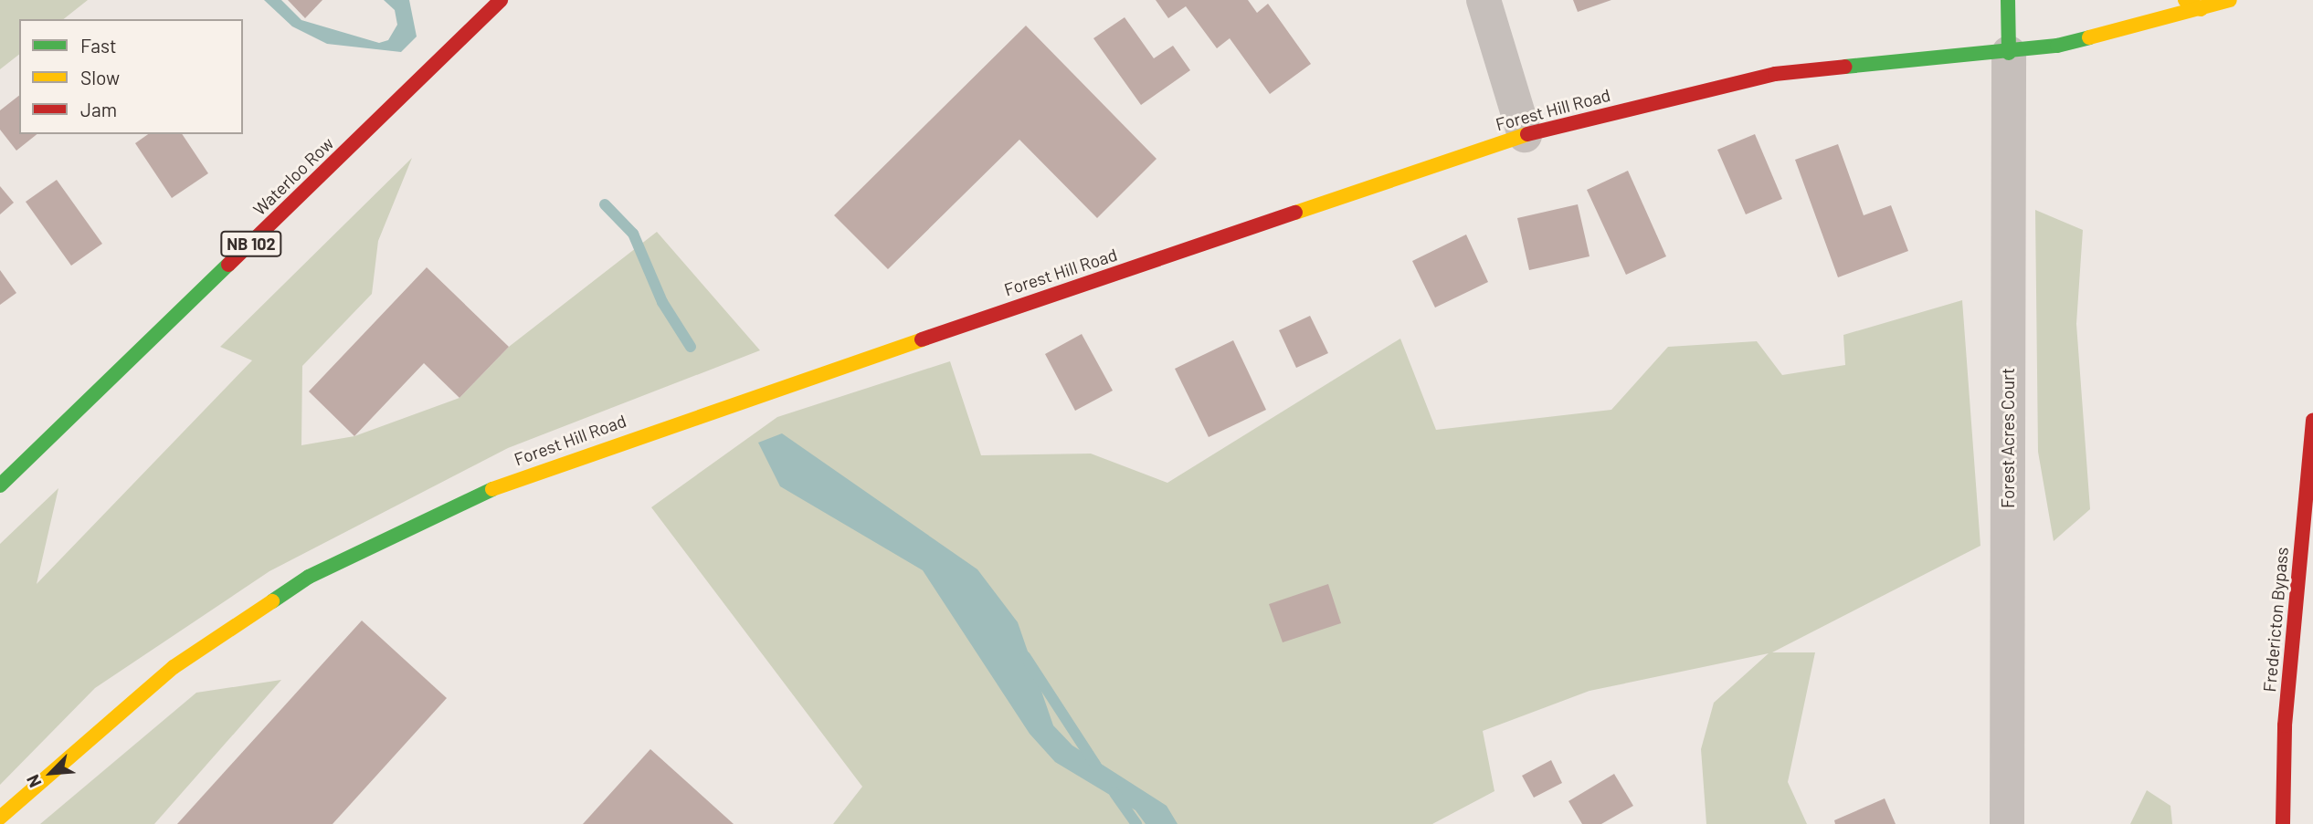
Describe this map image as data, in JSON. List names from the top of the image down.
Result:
{
  "streets": {
    "main road": [
      "Forest Hill Road",
      "Waterloo Row",
      "NB 102",
      "Fredericton Bypass"
    ],
    "street": ["Forest Acres Court"]
  },
  "crossings": [
    ["Forest Hill Road", "Forest Acres Court"]
  ],
  "legend": ["Fast", "Slow", "Jam"],
  "north": "bottom left"
}
